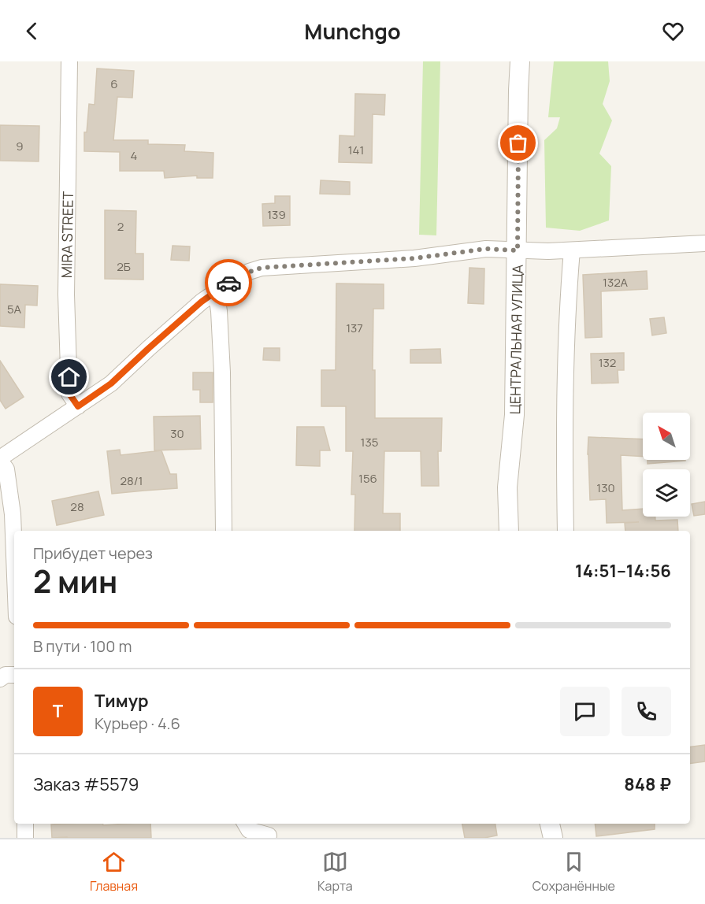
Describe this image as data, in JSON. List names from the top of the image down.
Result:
{
  "streets": {
    "street": ["MIRA STREET", "ЦЕНТРАЛЬНАЯ УЛИЦА"]
  },
  "house_numbers": [
    "6",
    "9",
    "141",
    "4",
    "139",
    "2",
    "2Б",
    "132А",
    "5А",
    "137",
    "132",
    "30",
    "135",
    "156",
    "28/1",
    "130",
    "28"
  ],
  "north": "top left",
  "page": {
    "header": "Munchgo",
    "heading": ["2 мин", "Прибудет через", "14:51–14:56"],
    "panel": [
      "Тимур",
      "Курьер · 4.6",
      "Заказ #5579",
      "848 ₽"
    ],
    "bar": "В пути · 100 m",
    "round": "Т",
    "tabs": ["Главная", "Карта", "Сохранённые"]
  }
}
